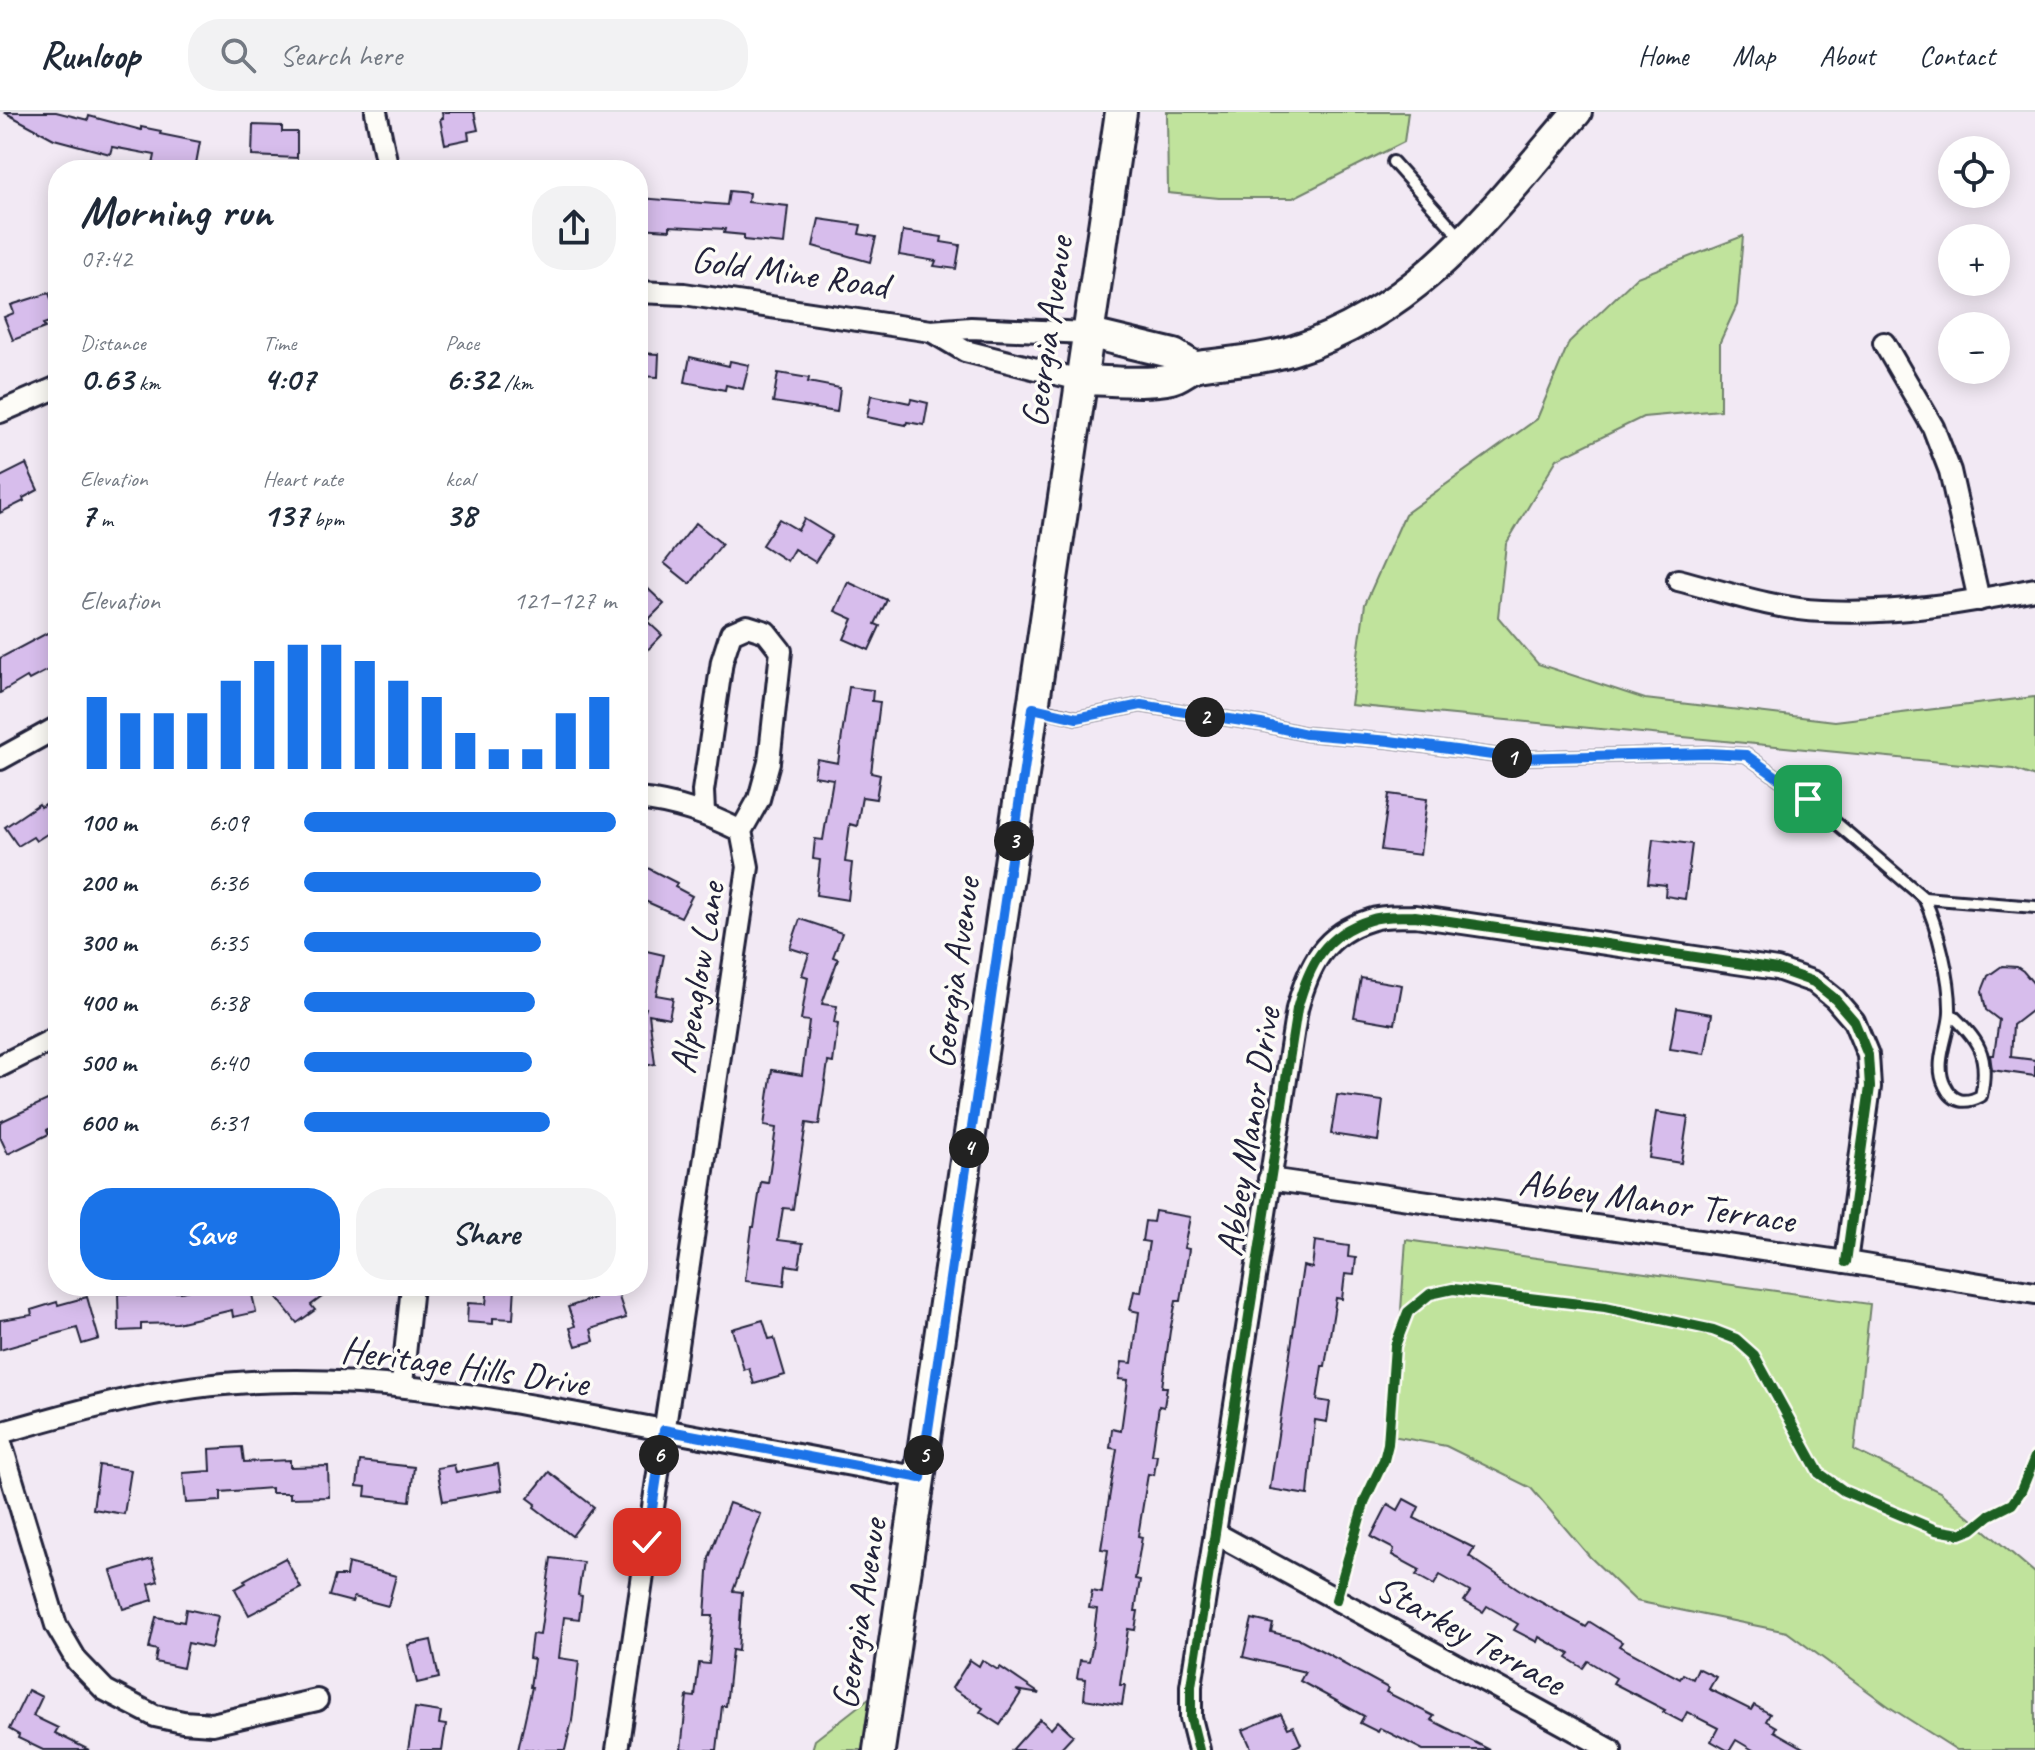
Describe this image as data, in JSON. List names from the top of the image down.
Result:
{
  "streets": {
    "main road": ["Georgia Avenue"],
    "street": [
      "Gold Mine Road",
      "Alpenglow Lane",
      "Abbey Manor Drive",
      "Abbey Manor Terrace",
      "Heritage Hills Drive",
      "Starkey Terrace"
    ]
  },
  "crossings": [
    ["Gold Mine Road", "Georgia Avenue"],
    ["Georgia Avenue", "Heritage Hills Drive"],
    ["Alpenglow Lane", "Heritage Hills Drive"],
    ["Abbey Manor Drive", "Abbey Manor Terrace"],
    ["Abbey Manor Drive", "Starkey Terrace"]
  ],
  "page": {
    "header": "Runloop",
    "search": "Search here",
    "nav": [
      "Home",
      "Map",
      "About",
      "Contact"
    ],
    "map_buttons": ["+", "−"],
    "heading": ["Morning run", "07:42"],
    "stats": [
      ["Distance", "0.63 km"],
      ["Time", "4:07"],
      ["Pace", "6:32 /km"],
      ["Elevation", "7 m"],
      ["Heart rate", "137 bpm"],
      ["kcal", "38"]
    ],
    "chart": ["Elevation", "121–127 m"],
    "pins": [
      "2",
      "1",
      "3",
      "4",
      "5",
      "6"
    ],
    "list": [
      {
        "name": "100 m",
        "note": "6:09"
      },
      {
        "name": "200 m",
        "note": "6:36"
      },
      {
        "name": "300 m",
        "note": "6:35"
      },
      {
        "name": "400 m",
        "note": "6:38"
      },
      {
        "name": "500 m",
        "note": "6:40"
      },
      {
        "name": "600 m",
        "note": "6:31"
      }
    ],
    "buttons": ["Save", "Share"]
  }
}
